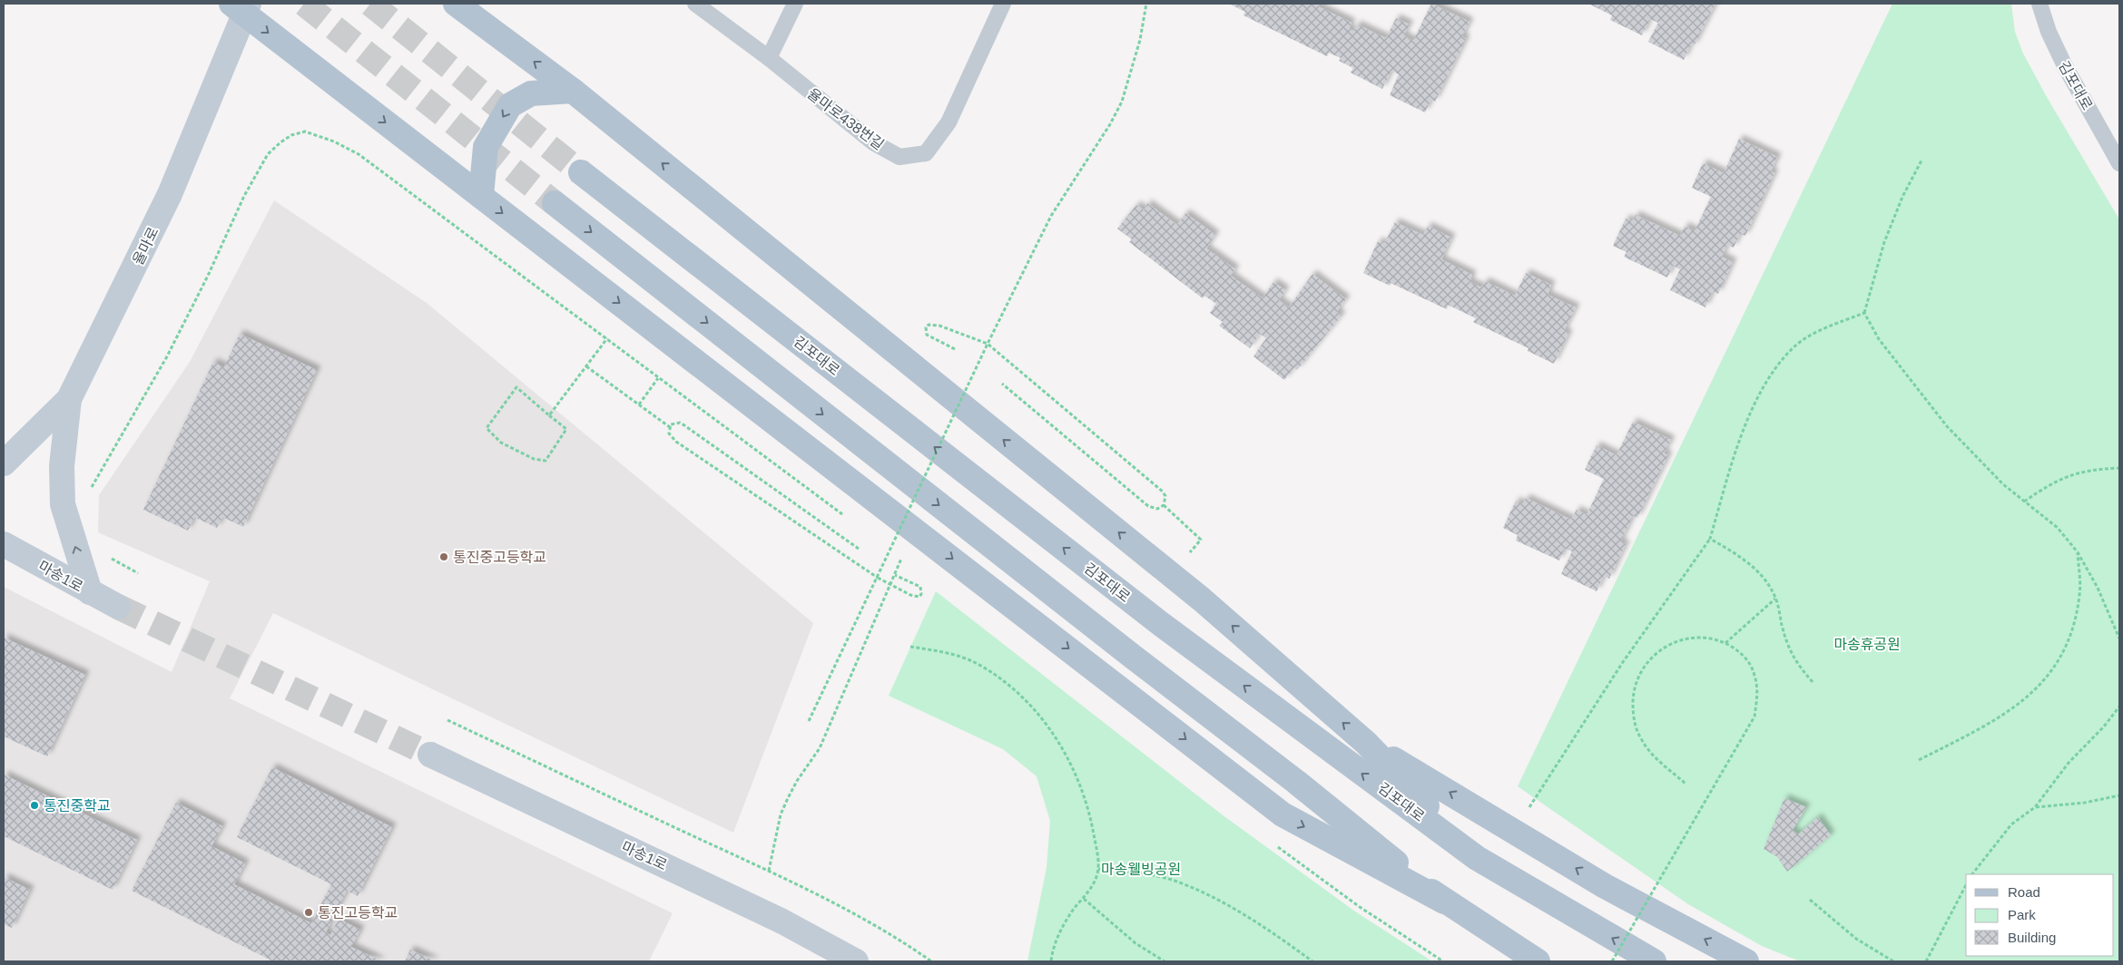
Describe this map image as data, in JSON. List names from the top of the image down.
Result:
{
  "streets": {
    "main road": ["김포대로"],
    "street": ["율마로", "마송1로"],
    "lane": ["율마로438번길"]
  },
  "one_way": ["김포대로"],
  "parks": ["마송휴공원", "마송웰빙공원"],
  "places": ["통진중고등학교", "통진중학교", "통진고등학교"],
  "legend": ["Road", "Park", "Building"]
}
